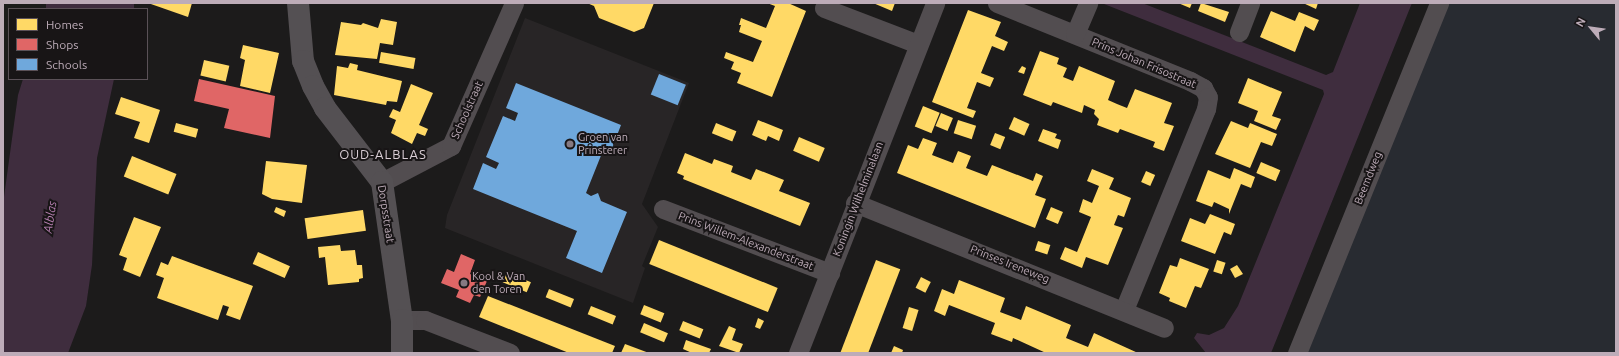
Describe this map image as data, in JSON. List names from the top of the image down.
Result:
{
  "streets": {
    "street": [
      "Prins Johan Frisostraat",
      "Schoolstraat",
      "Beemdweg",
      "Koningin Wilhelminalaan",
      "Dorpsstraat",
      "Prins Willem-Alexanderstraat",
      "Prinses Ireneweg"
    ]
  },
  "crossings": [
    ["Prins Johan Frisostraat", "Prinses Ireneweg"],
    ["Schoolstraat", "Dorpsstraat"],
    ["Koningin Wilhelminalaan", "Prins Willem-Alexanderstraat"],
    ["Koningin Wilhelminalaan", "Prinses Ireneweg"]
  ],
  "districts": ["OUD-ALBLAS"],
  "water": ["Alblas"],
  "places": ["Groen van Prinsterer", "Kool & Van den Toren"],
  "legend": ["Homes", "Shops", "Schools"],
  "north": "top left"
}
